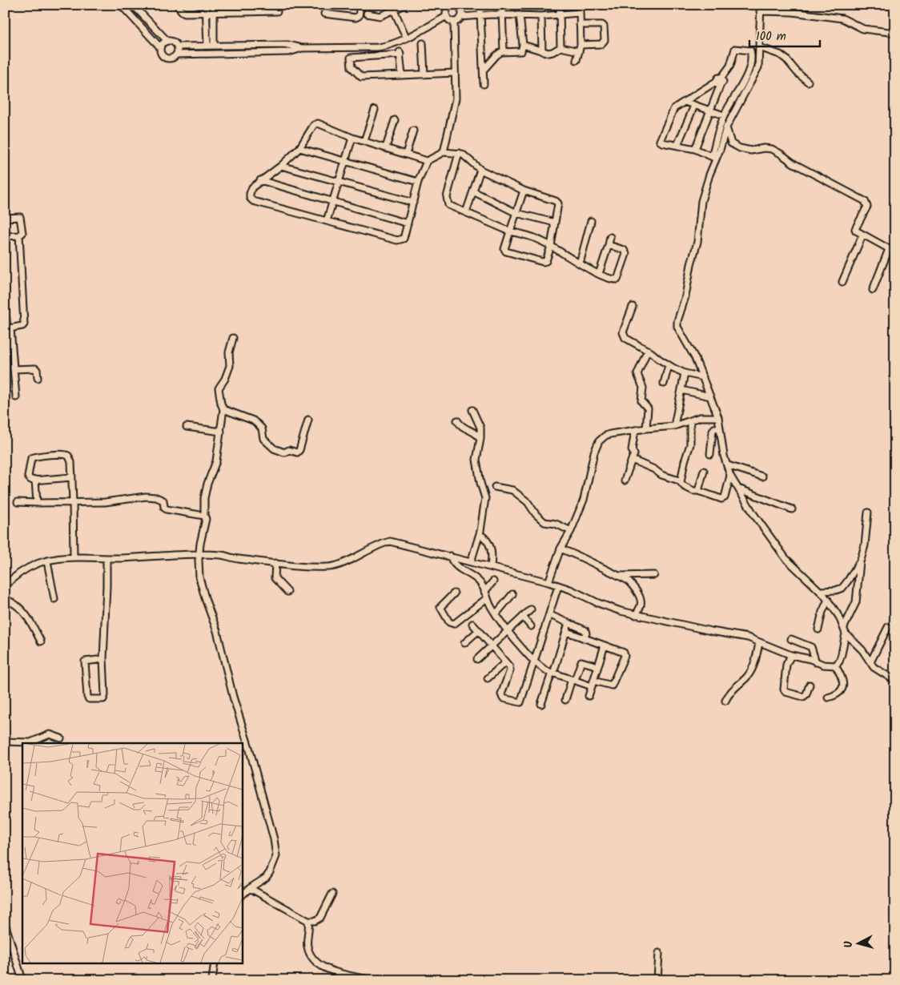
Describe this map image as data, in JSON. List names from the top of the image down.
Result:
{
  "scale_bar": "100 m",
  "north": "left"
}
